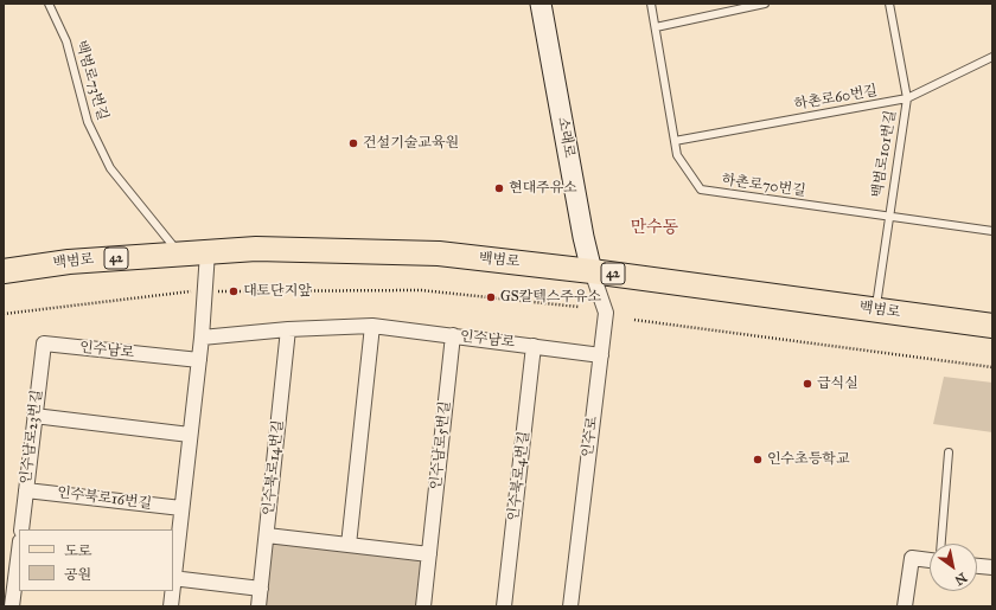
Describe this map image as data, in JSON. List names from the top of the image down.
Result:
{
  "streets": {
    "main road": ["소래로", "42", "백범로"],
    "street": [
      "인수남로",
      "인수남로23번길",
      "인수로",
      "인수남로5번길",
      "인수북로14번길",
      "인수북로4번길",
      "인수북로16번길"
    ],
    "lane": [
      "백범로73번길",
      "하촌로60번길",
      "백범로101번길",
      "하촌로70번길"
    ]
  },
  "crossings": [
    ["백범로73번길", "백범로"],
    ["하촌로60번길", "백범로101번길"],
    ["하촌로60번길", "하촌로70번길"],
    ["소래로", "백범로"],
    ["소래로", "인수로"],
    ["백범로101번길", "하촌로70번길"],
    ["백범로101번길", "백범로"],
    ["백범로", "인수로"],
    ["인수남로", "인수남로23번길"],
    ["인수남로", "인수로"],
    ["인수남로", "인수남로5번길"],
    ["인수남로", "인수북로14번길"],
    ["인수남로", "인수북로4번길"],
    ["인수남로23번길", "인수북로16번길"]
  ],
  "districts": ["만수동"],
  "places": [
    "건설기술교육원",
    "현대주유소",
    "대토단지앞",
    "GS칼텍스주유소",
    "급식실",
    "인수초등학교"
  ],
  "legend": ["도로", "공원"],
  "north": "bottom right"
}
